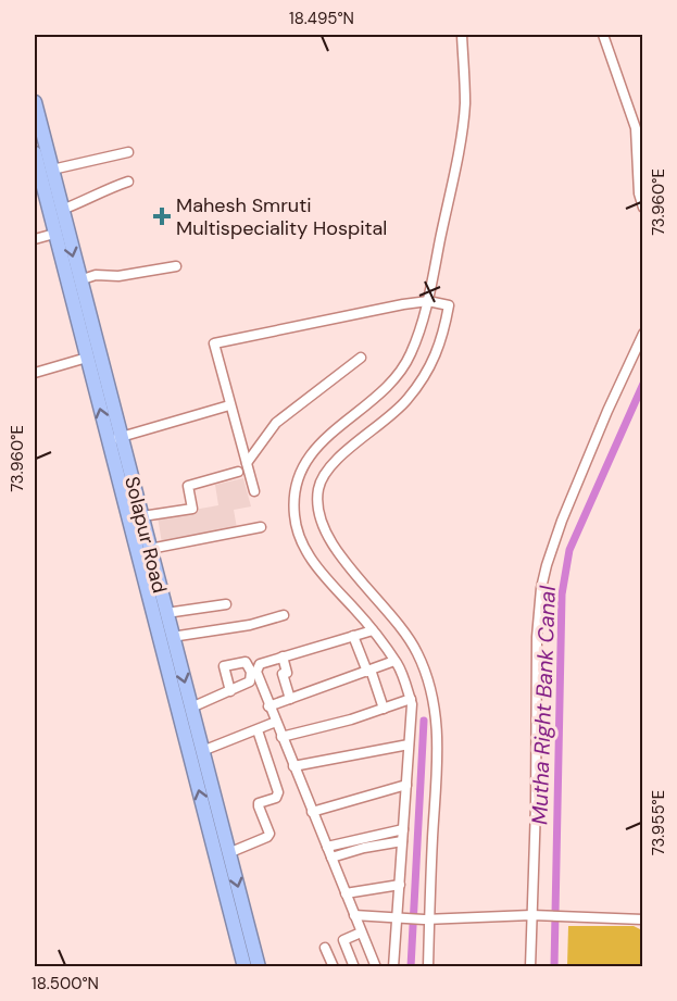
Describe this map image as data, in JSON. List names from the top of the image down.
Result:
{
  "streets": {
    "highway": ["Solapur Road"]
  },
  "water": ["Mutha Right Bank Canal"],
  "places": {
    "health": ["Mahesh Smruti Multispeciality Hospital"]
  },
  "coordinates": [
    "18.495°N",
    "73.960°E",
    "73.955°E",
    "18.500°N"
  ]
}
